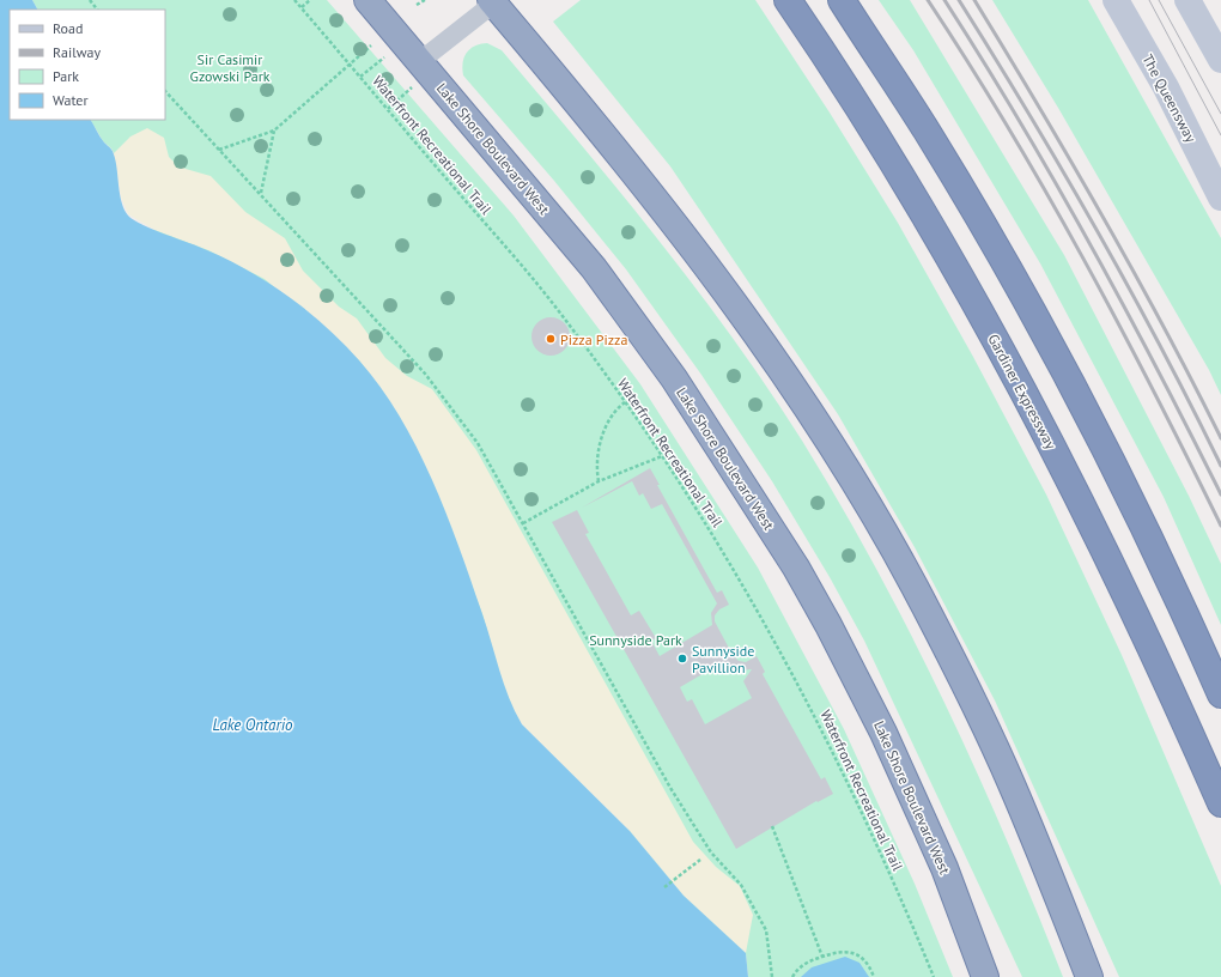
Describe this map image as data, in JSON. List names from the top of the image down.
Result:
{
  "streets": {
    "highway": ["Lake Shore Boulevard West", "Gardiner Expressway"],
    "main road": ["The Queensway"],
    "path": ["Waterfront Recreational Trail"]
  },
  "water": ["Lake Ontario"],
  "parks": ["Sir Casimir Gzowski Park", "Sunnyside Park"],
  "places": ["Pizza Pizza", "Sunnyside Pavillion"],
  "legend": [
    "Road",
    "Railway",
    "Park",
    "Water"
  ]
}
